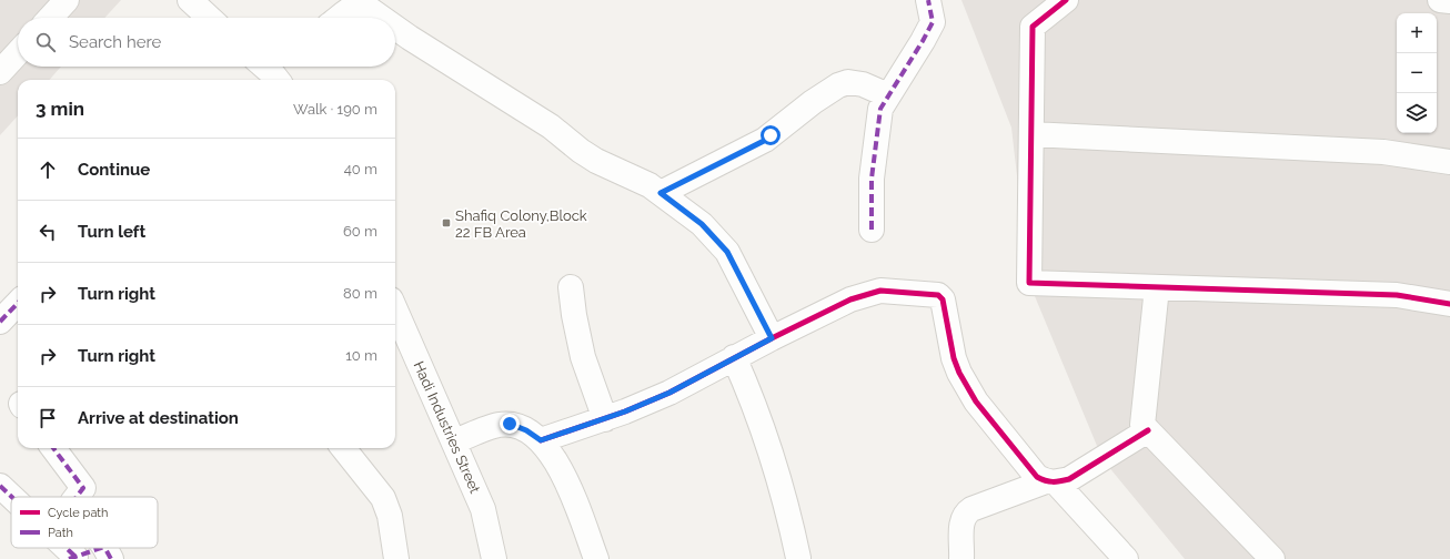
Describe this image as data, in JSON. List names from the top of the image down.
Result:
{
  "streets": {
    "street": ["Hadi Industries Street"]
  },
  "places": {
    "transit": ["Shafiq Colony,Block 22 FB Area"]
  },
  "legend": ["Cycle path", "Path"],
  "page": {
    "map_buttons": ["+", "−"],
    "search": "Search here",
    "heading": ["3 min", "Walk · 190 m"],
    "list": [
      ["Continue", "40 m"],
      ["Turn left", "60 m"],
      ["Turn right", "80 m"],
      ["Turn right", "10 m"],
      "Arrive at destination"
    ]
  }
}
